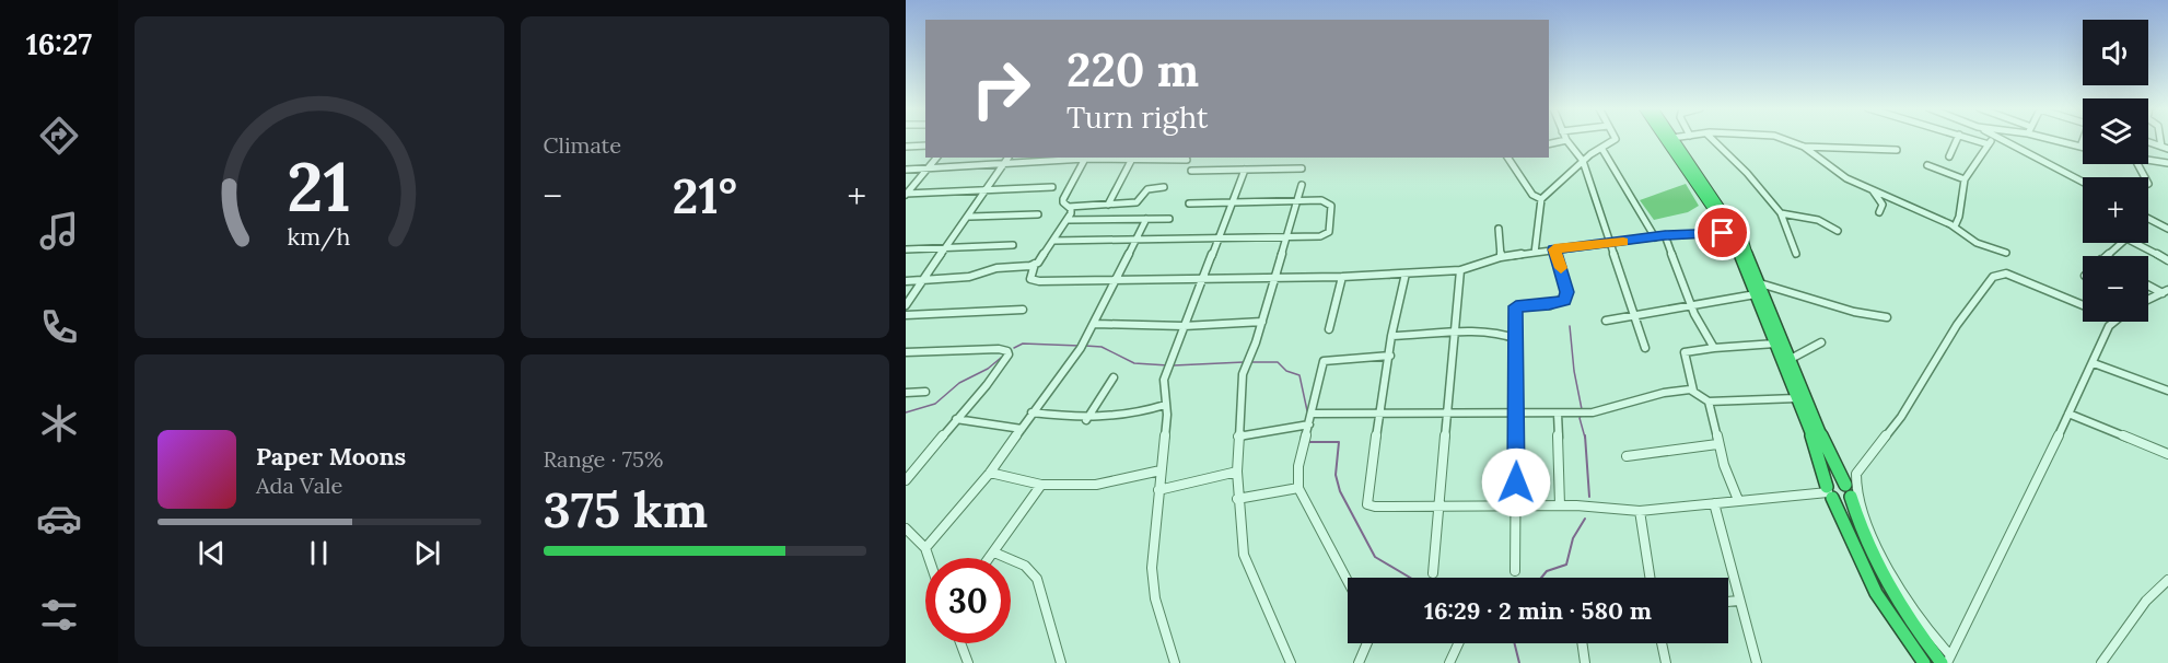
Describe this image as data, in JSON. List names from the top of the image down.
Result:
{
  "page": {
    "tabs": "16:27",
    "tile": [
      "Climate",
      ["Range · 75%", "375 km"]
    ],
    "map_buttons": ["+", "−"],
    "turn": ["220 m", "Turn right"],
    "heat": ["−", "21°", "+"],
    "song": ["Paper Moons", "Ada Vale"],
    "limit": "30",
    "trip": "16:29 · 2 min · 580 m",
    "gauge": ["21", "km/h"]
  }
}
